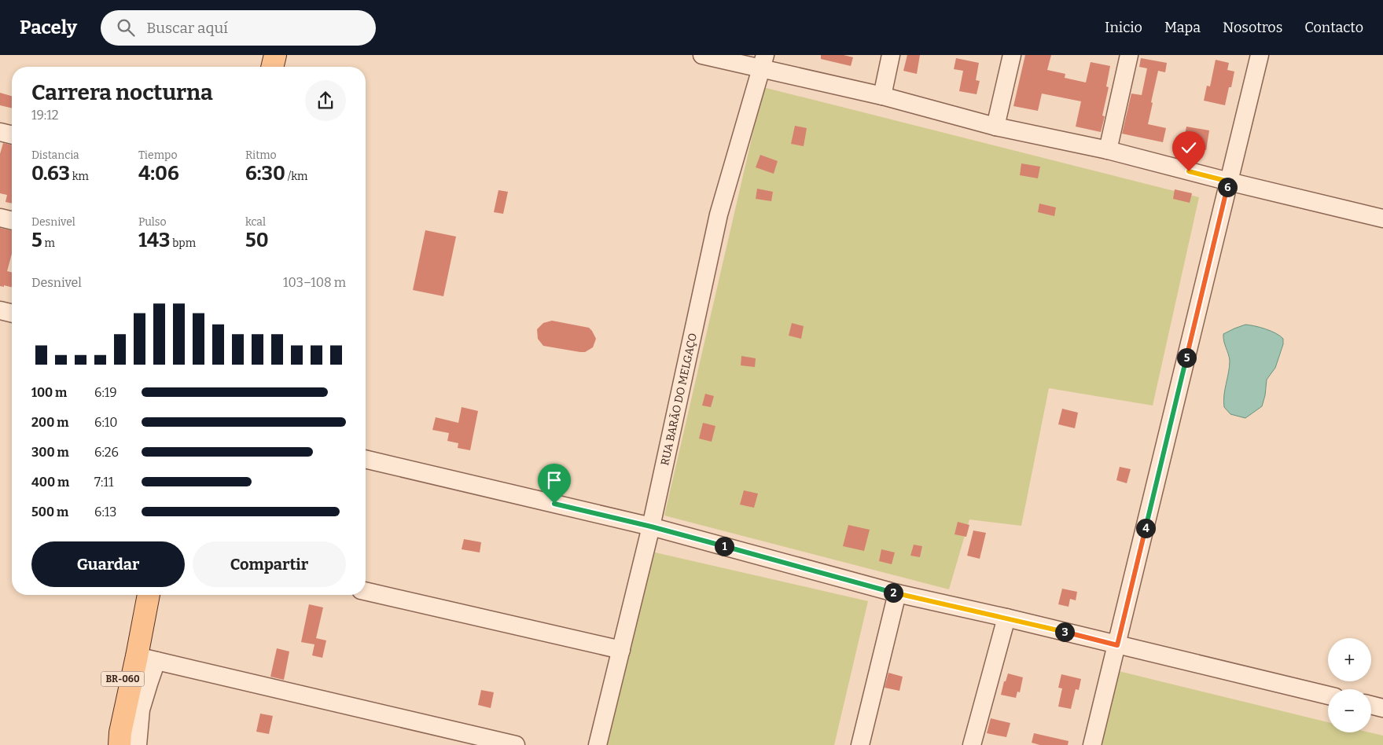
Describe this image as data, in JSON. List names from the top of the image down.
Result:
{
  "streets": {
    "main road": ["BR-060"],
    "street": ["RUA BARÃO DO MELGAÇO"]
  },
  "page": {
    "header": "Pacely",
    "search": "Buscar aquí",
    "nav": [
      "Inicio",
      "Mapa",
      "Nosotros",
      "Contacto"
    ],
    "heading": ["Carrera nocturna", "19:12"],
    "stats": [
      ["Distancia", "0.63 km"],
      ["Tiempo", "4:06"],
      ["Ritmo", "6:30 /km"],
      ["Desnivel", "5 m"],
      ["Pulso", "143 bpm"],
      ["kcal", "50"]
    ],
    "pins": [
      "6",
      "5",
      "4",
      "1",
      "2",
      "3"
    ],
    "chart": ["Desnivel", "103–108 m"],
    "list": [
      {
        "name": "100 m",
        "note": "6:19"
      },
      {
        "name": "200 m",
        "note": "6:10"
      },
      {
        "name": "300 m",
        "note": "6:26"
      },
      {
        "name": "400 m",
        "note": "7:11"
      },
      {
        "name": "500 m",
        "note": "6:13"
      }
    ],
    "buttons": ["Guardar", "Compartir"],
    "map_buttons": ["+", "−"]
  }
}
